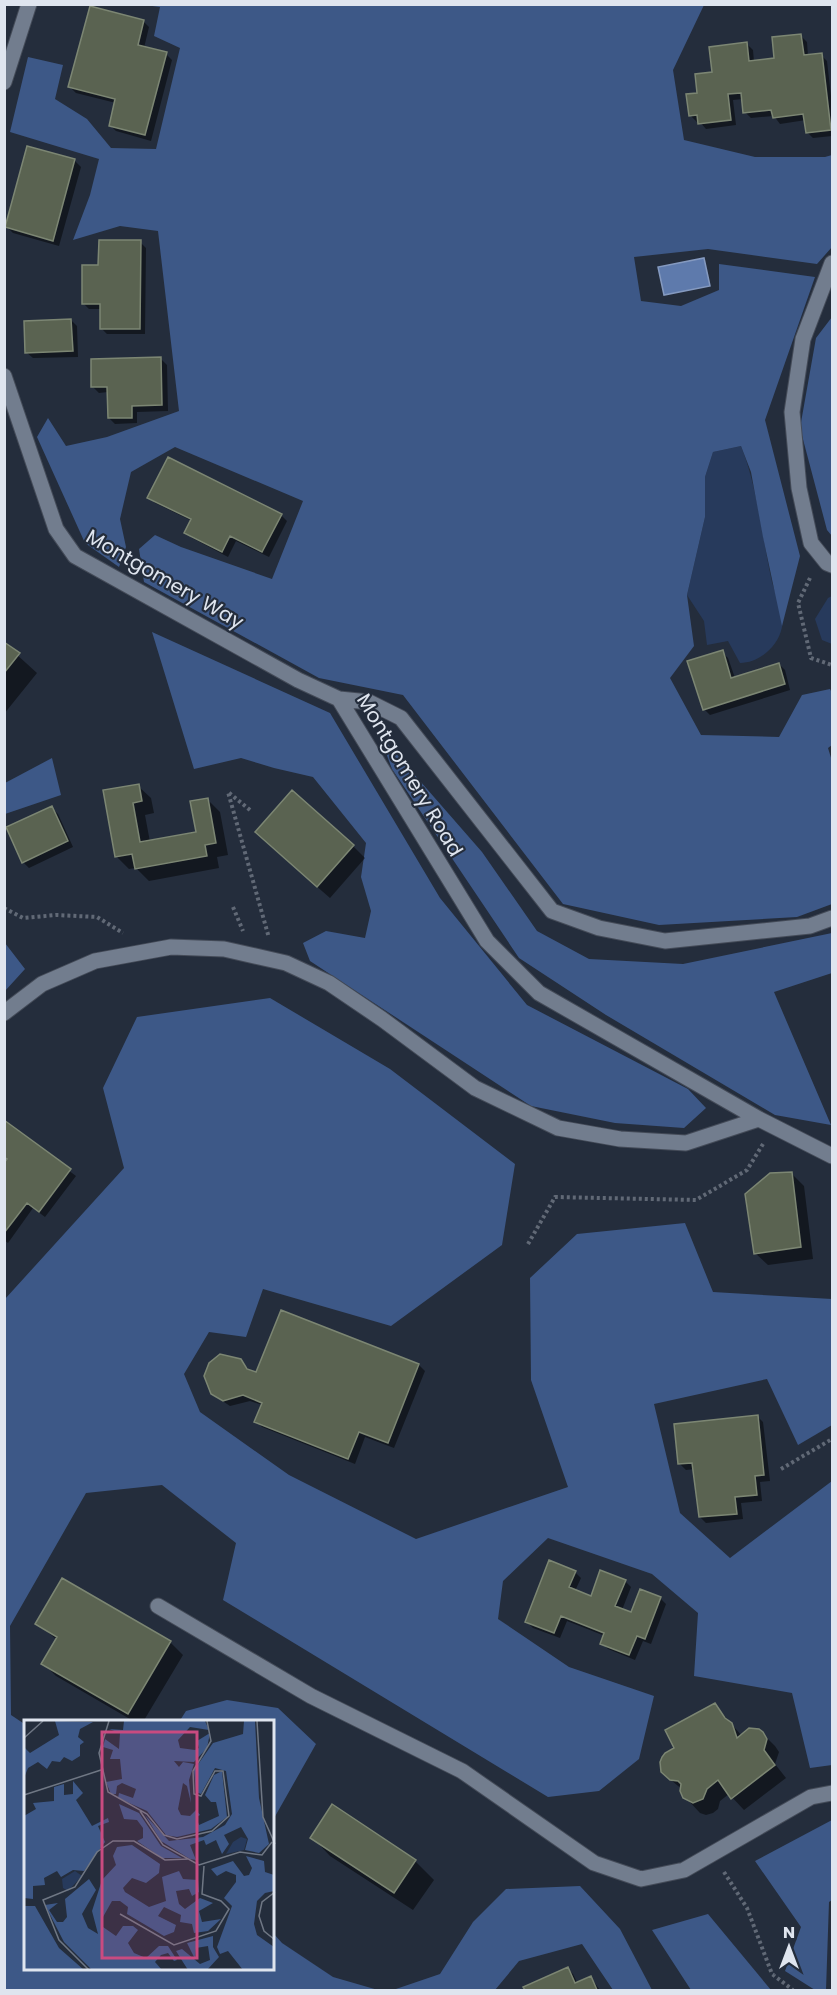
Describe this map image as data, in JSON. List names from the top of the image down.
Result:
{
  "streets": {
    "street": ["Montgomery Way", "Montgomery Road"]
  },
  "crossings": [
    ["Montgomery Way", "Montgomery Road"]
  ],
  "north": "top"
}
